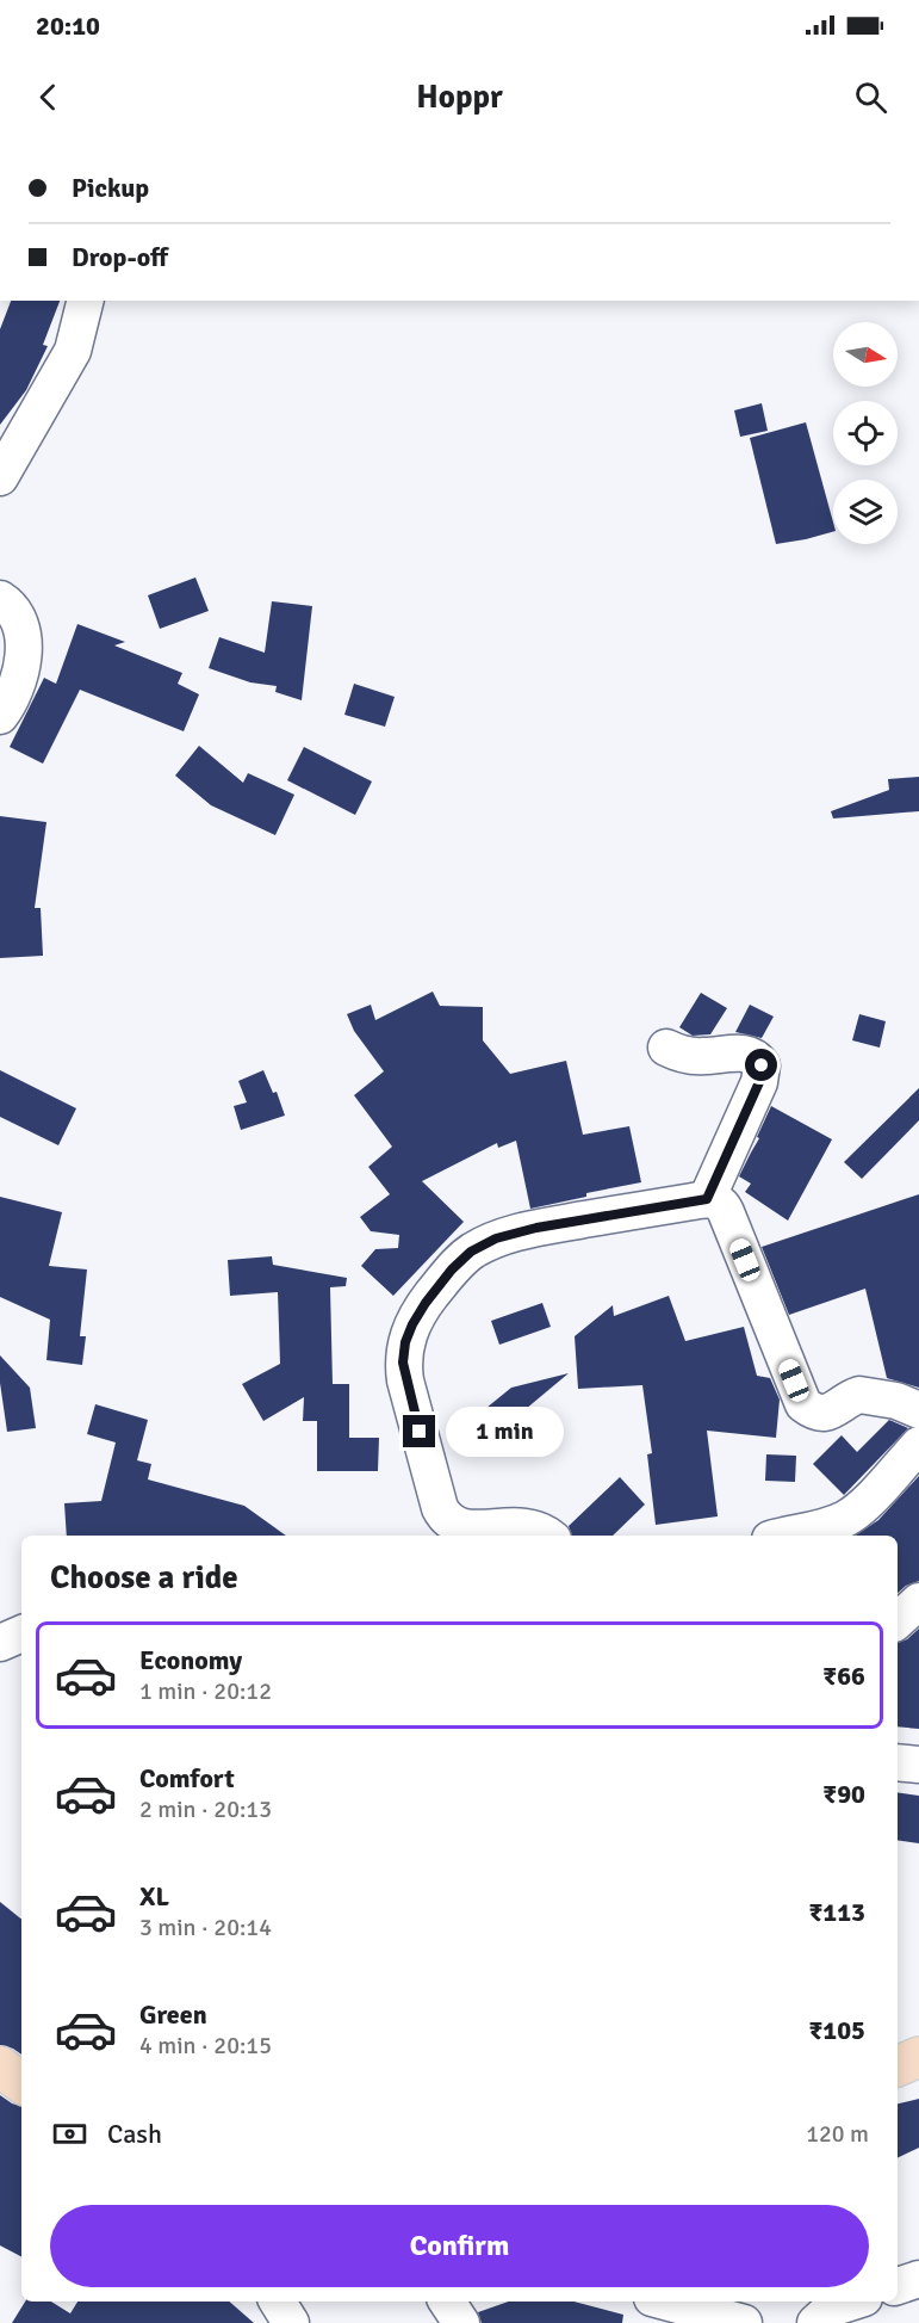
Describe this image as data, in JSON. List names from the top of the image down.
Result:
{
  "north": "right",
  "page": {
    "status": "20:10",
    "header": "Hoppr",
    "banner": ["Pickup", "Drop-off"],
    "bubble": "1 min",
    "heading": "Choose a ride",
    "list": [
      {
        "name": "Economy",
        "note": "1 min · 20:12",
        "value": "₹66"
      },
      {
        "name": "Comfort",
        "note": "2 min · 20:13",
        "value": "₹90"
      },
      {
        "name": "XL",
        "note": "3 min · 20:14",
        "value": "₹113"
      },
      {
        "name": "Green",
        "note": "4 min · 20:15",
        "value": "₹105"
      }
    ],
    "pay": ["Cash", "120 m"],
    "buttons": "Confirm"
  }
}
